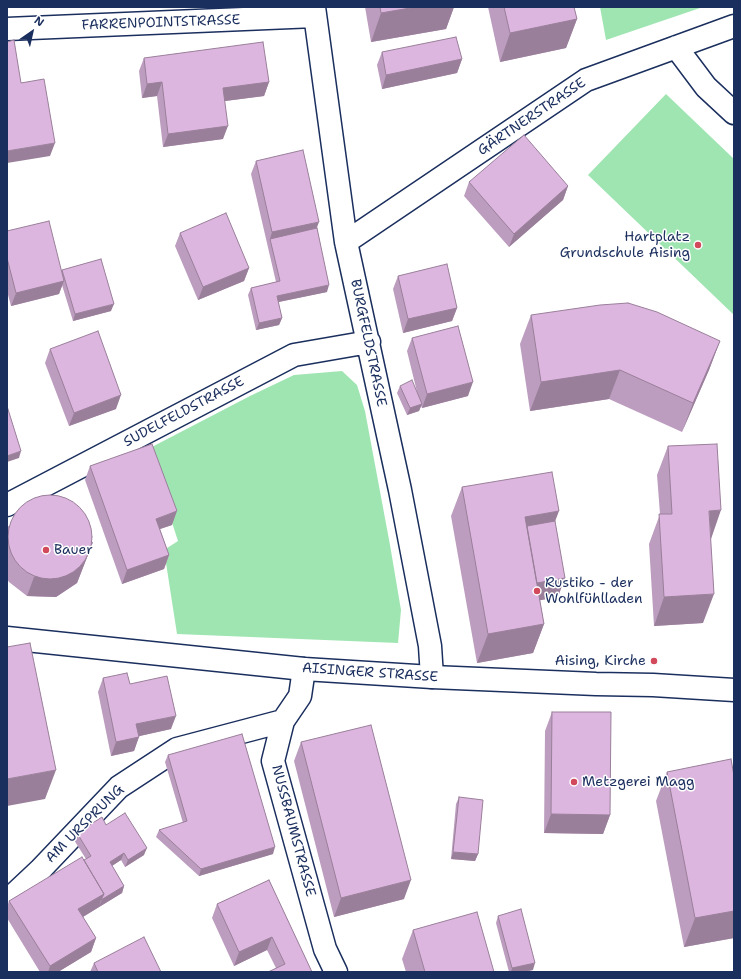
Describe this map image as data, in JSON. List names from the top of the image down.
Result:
{
  "streets": {
    "street": [
      "FARRENPOINTSTRASSE",
      "GÄRTNERSTRASSE",
      "BURGFELDSTRASSE",
      "SUDELFELDSTRASSE",
      "AISINGER STRASSE",
      "AM URSPRUNG",
      "NUSSBAUMSTRASSE"
    ]
  },
  "crossings": [
    ["FARRENPOINTSTRASSE", "BURGFELDSTRASSE"],
    ["GÄRTNERSTRASSE", "BURGFELDSTRASSE"],
    ["BURGFELDSTRASSE", "SUDELFELDSTRASSE"],
    ["BURGFELDSTRASSE", "AISINGER STRASSE"],
    ["AISINGER STRASSE", "NUSSBAUMSTRASSE"],
    ["AM URSPRUNG", "NUSSBAUMSTRASSE"]
  ],
  "places": [
    "Hartplatz Grundschule Aising",
    "Bauer",
    "Rustiko - der Wohlfühlladen",
    "Aising, Kirche",
    "Metzgerei Magg"
  ],
  "north": "top right"
}
